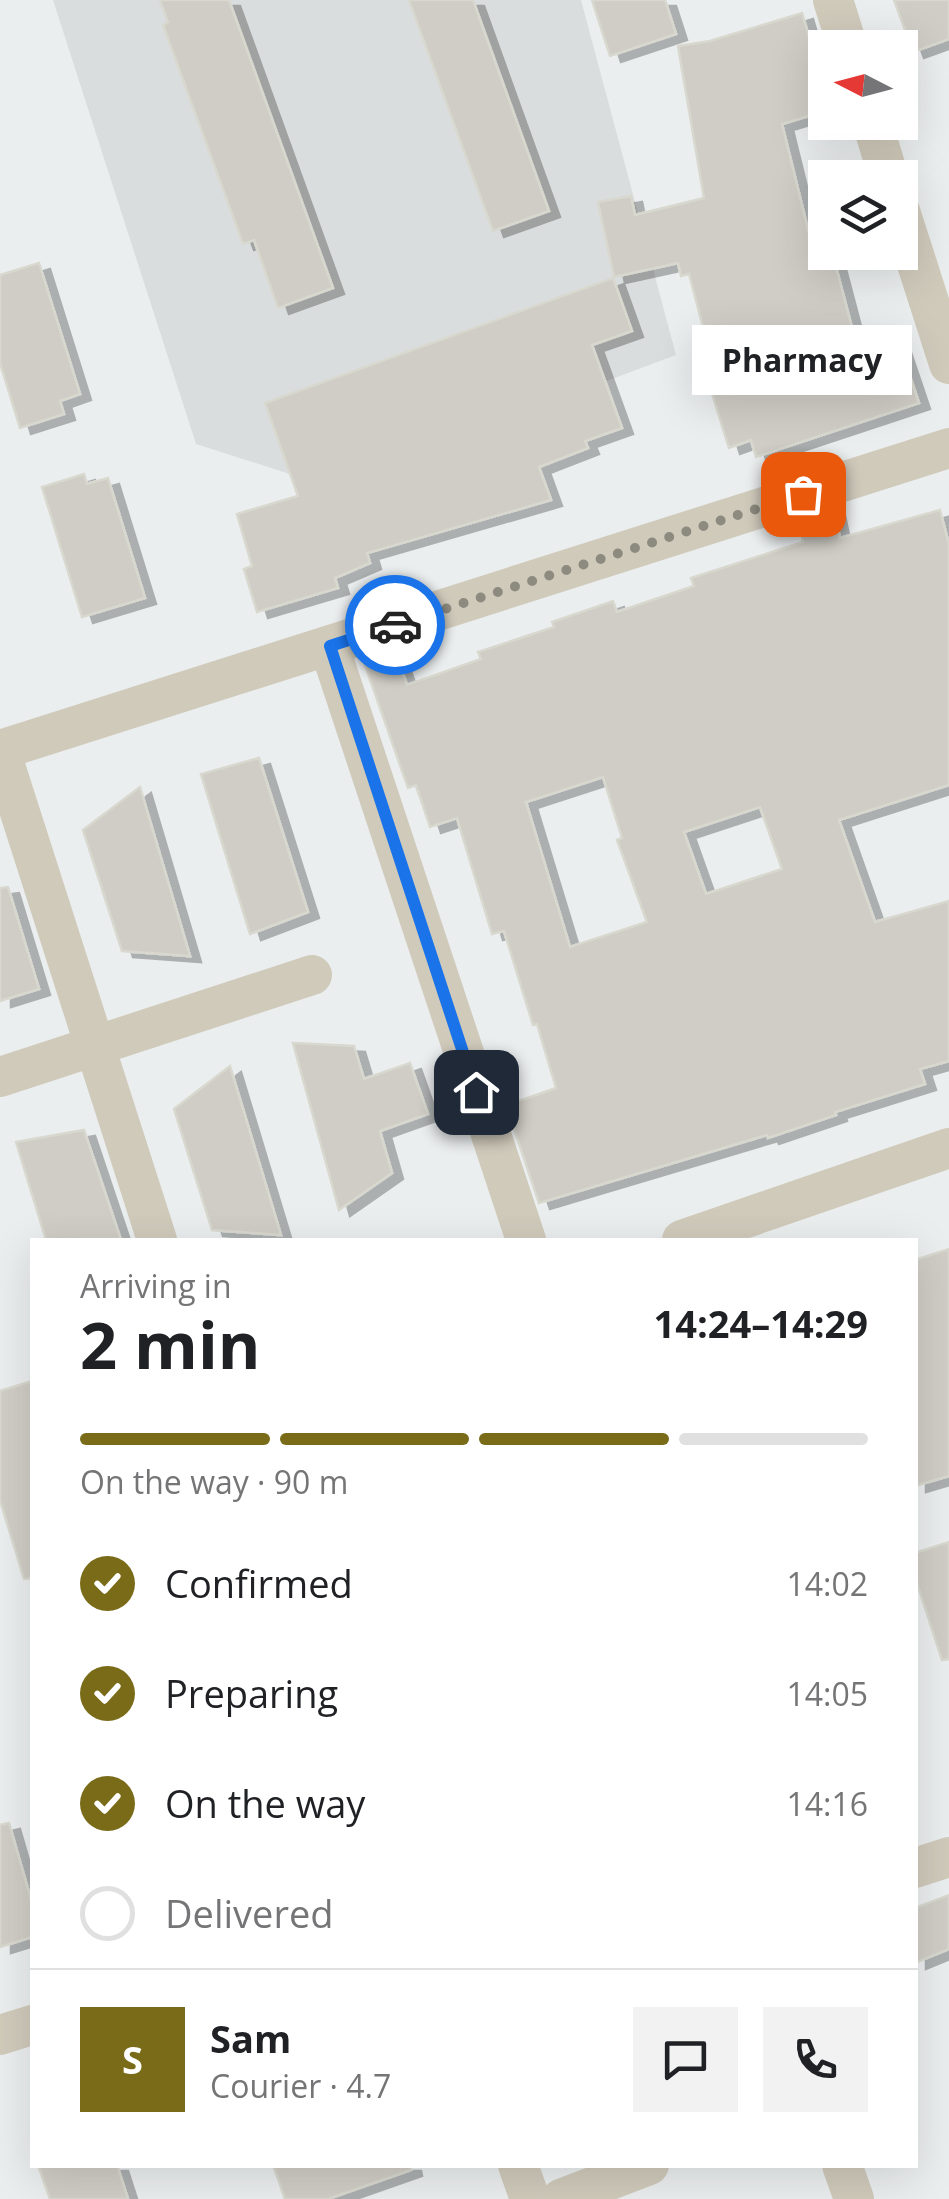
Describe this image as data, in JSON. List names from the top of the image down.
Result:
{
  "places": ["Pharmacy"],
  "north": "left",
  "page": {
    "bubble": "Pharmacy",
    "heading": ["2 min", "Arriving in", "14:24–14:29"],
    "panel": ["Sam", "Courier · 4.7"],
    "bar": "On the way · 90 m",
    "list": [
      ["Confirmed", "14:02"],
      ["Preparing", "14:05"],
      ["On the way", "14:16"],
      "Delivered"
    ],
    "round": "S"
  }
}
